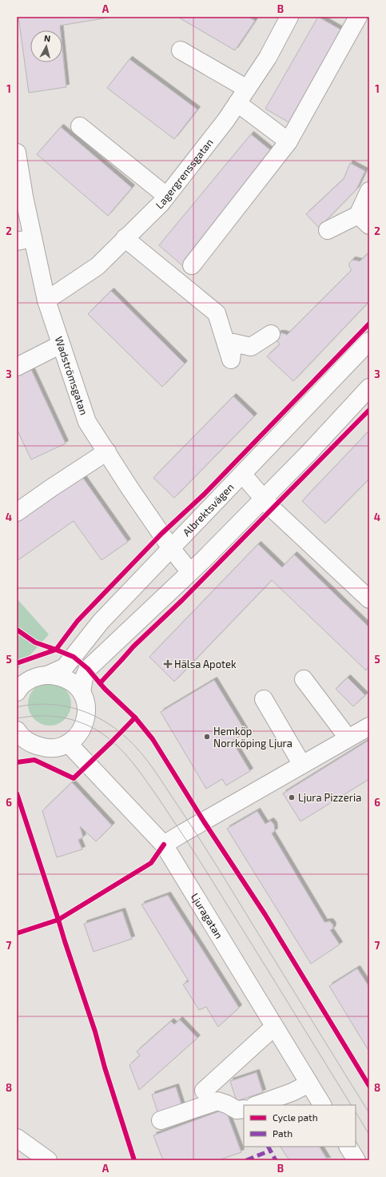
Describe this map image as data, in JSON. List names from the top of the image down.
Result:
{
  "streets": {
    "street": [
      "Lagergrenssgatan",
      "Wadströmsgatan",
      "Albrektsvägen",
      "Ljuragatan"
    ]
  },
  "crossings": [
    ["Lagergrenssgatan", "Wadströmsgatan"],
    ["Wadströmsgatan", "Albrektsvägen"]
  ],
  "places": {
    "health": ["Hälsa Apotek"],
    "other": ["Hemköp Norrköping Ljura", "Ljura Pizzeria"]
  },
  "legend": ["Cycle path", "Path"],
  "north": "top",
  "grid": {
    "columns": ["A", "B"],
    "rows": [
      "1",
      "2",
      "3",
      "4",
      "5",
      "6",
      "7",
      "8"
    ]
  }
}
